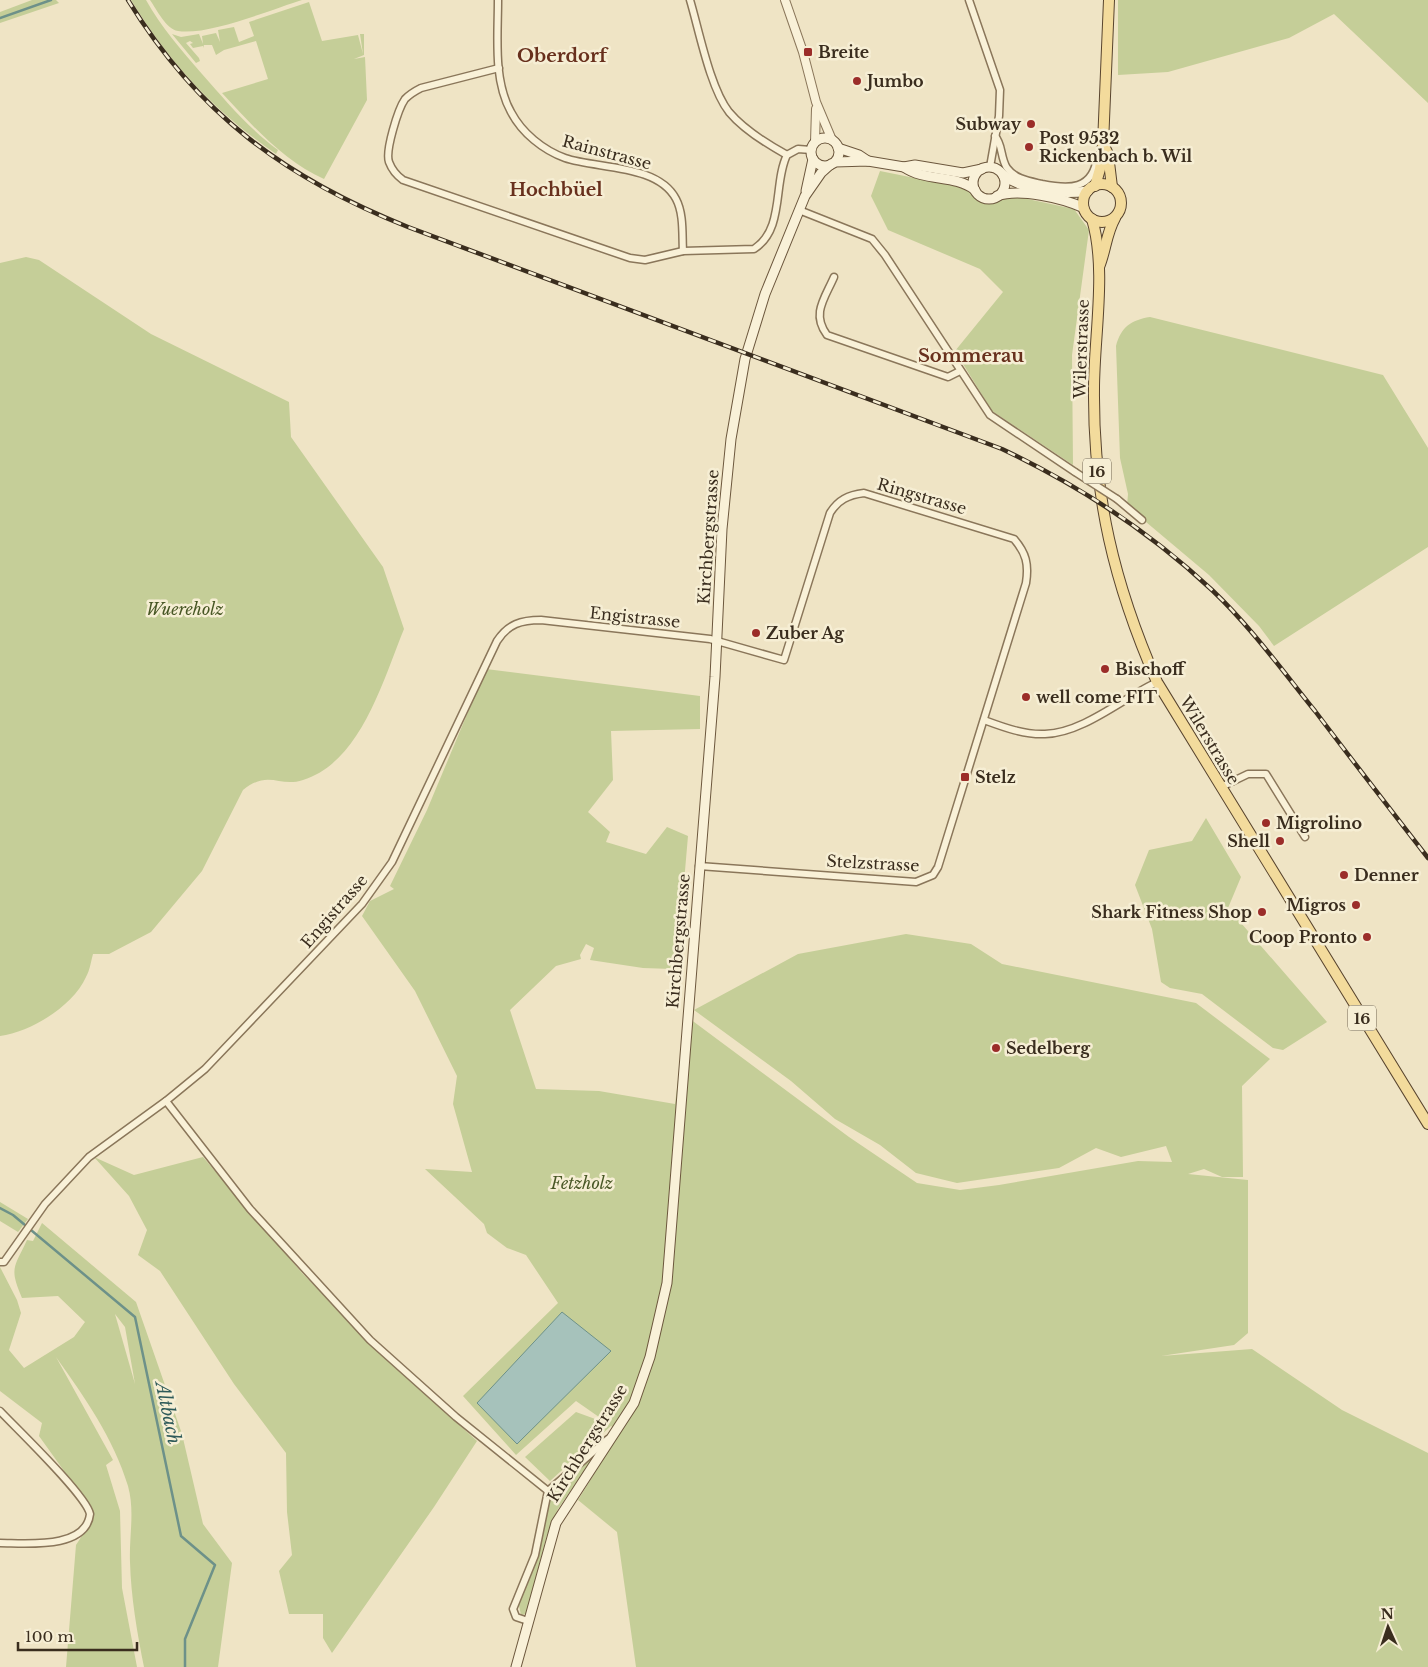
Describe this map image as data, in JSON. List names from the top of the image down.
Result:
{
  "streets": {
    "main road": ["Wilerstrasse", "16", "Kirchbergstrasse"],
    "street": [
      "Rainstrasse",
      "Ringstrasse",
      "Engistrasse",
      "Stelzstrasse"
    ]
  },
  "crossings": [
    ["Ringstrasse", "Kirchbergstrasse"],
    ["Ringstrasse", "Engistrasse"],
    ["Ringstrasse", "Stelzstrasse"],
    ["Kirchbergstrasse", "Engistrasse"],
    ["Kirchbergstrasse", "Stelzstrasse"]
  ],
  "districts": ["Oberdorf", "Hochbüel", "Sommerau"],
  "water": ["Altbach"],
  "parks": ["Wuereholz", "Fetzholz"],
  "places": {
    "transit": ["Breite", "Stelz"],
    "other": [
      "Jumbo",
      "Subway",
      "Post 9532 Rickenbach b. Wil",
      "Zuber Ag",
      "Bischoff",
      "well come FIT",
      "Migrolino",
      "Shell",
      "Denner",
      "Migros",
      "Shark Fitness Shop",
      "Coop Pronto",
      "Sedelberg"
    ]
  },
  "scale_bar": "100 m",
  "north": "top"
}
